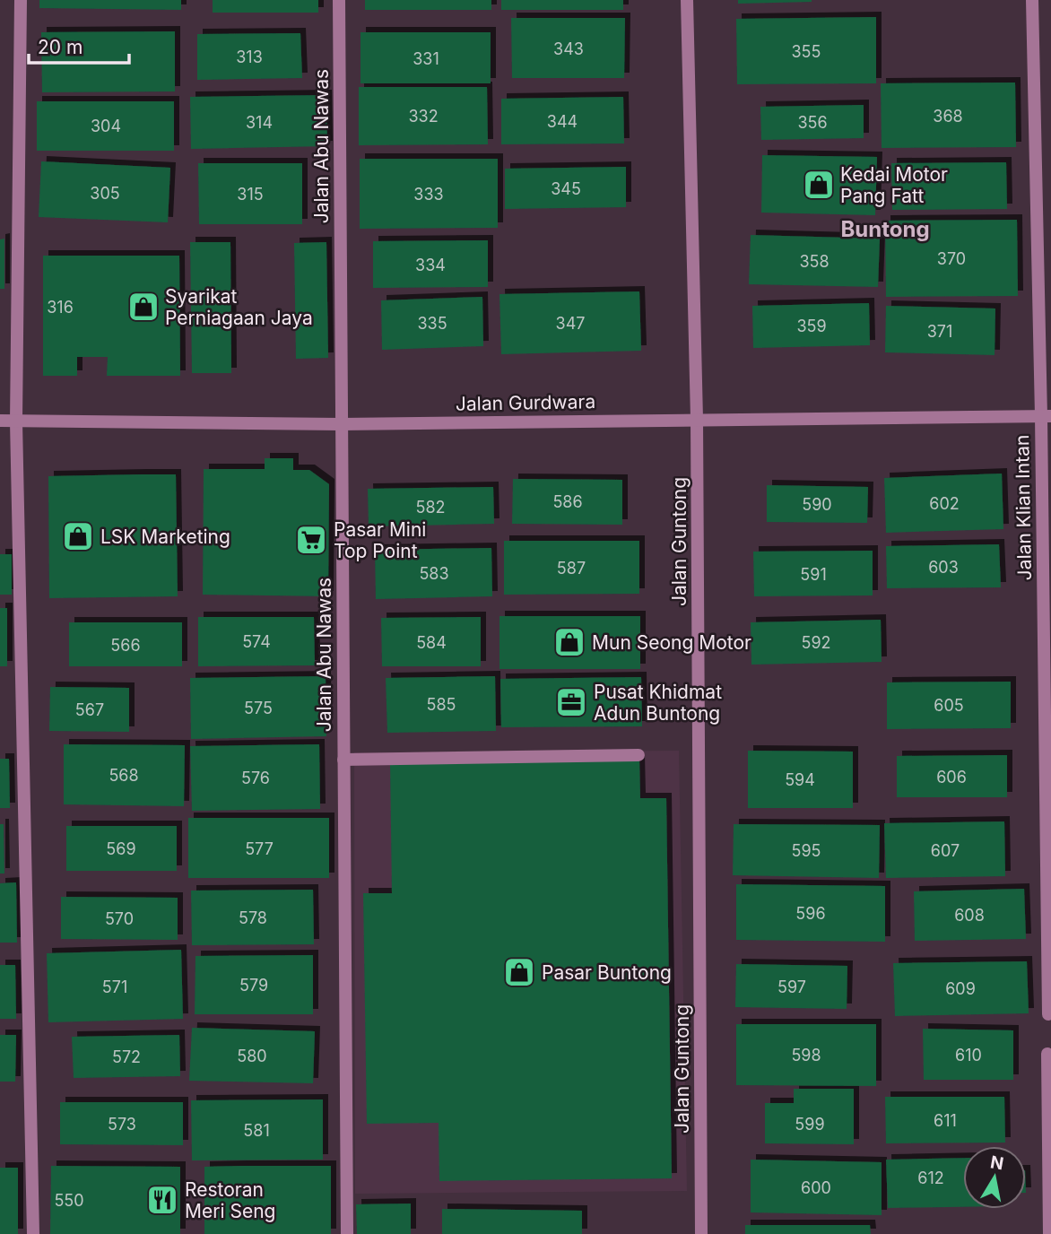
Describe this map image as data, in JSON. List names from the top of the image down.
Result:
{
  "streets": {
    "street": [
      "Jalan Abu Nawas",
      "Jalan Gurdwara",
      "Jalan Klian Intan",
      "Jalan Guntong"
    ]
  },
  "crossings": [
    ["Jalan Abu Nawas", "Jalan Gurdwara"],
    ["Jalan Gurdwara", "Jalan Klian Intan"],
    ["Jalan Gurdwara", "Jalan Guntong"]
  ],
  "districts": ["Buntong"],
  "places": {
    "shop": [
      "Kedai Motor Pang Fatt",
      "Syarikat Perniagaan Jaya",
      "LSK Marketing",
      "Mun Seong Motor",
      "Pasar Buntong"
    ],
    "supermarket": ["Pasar Mini Top Point"],
    "office": ["Pusat Khidmat Adun Buntong"],
    "restaurant": ["Restoran Meri Seng"]
  },
  "house_numbers": [
    "343",
    "355",
    "313",
    "331",
    "332",
    "368",
    "344",
    "314",
    "356",
    "304",
    "345",
    "305",
    "315",
    "333",
    "370",
    "358",
    "334",
    "316",
    "335",
    "347",
    "359",
    "371",
    "586",
    "602",
    "590",
    "582",
    "603",
    "587",
    "583",
    "591",
    "574",
    "584",
    "592",
    "566",
    "585",
    "605",
    "575",
    "567",
    "568",
    "606",
    "576",
    "594",
    "569",
    "577",
    "595",
    "607",
    "596",
    "608",
    "578",
    "570",
    "579",
    "571",
    "597",
    "609",
    "598",
    "610",
    "580",
    "572",
    "611",
    "573",
    "599",
    "581",
    "612",
    "600",
    "550"
  ],
  "scale_bar": "20 m",
  "north": "top"
}
